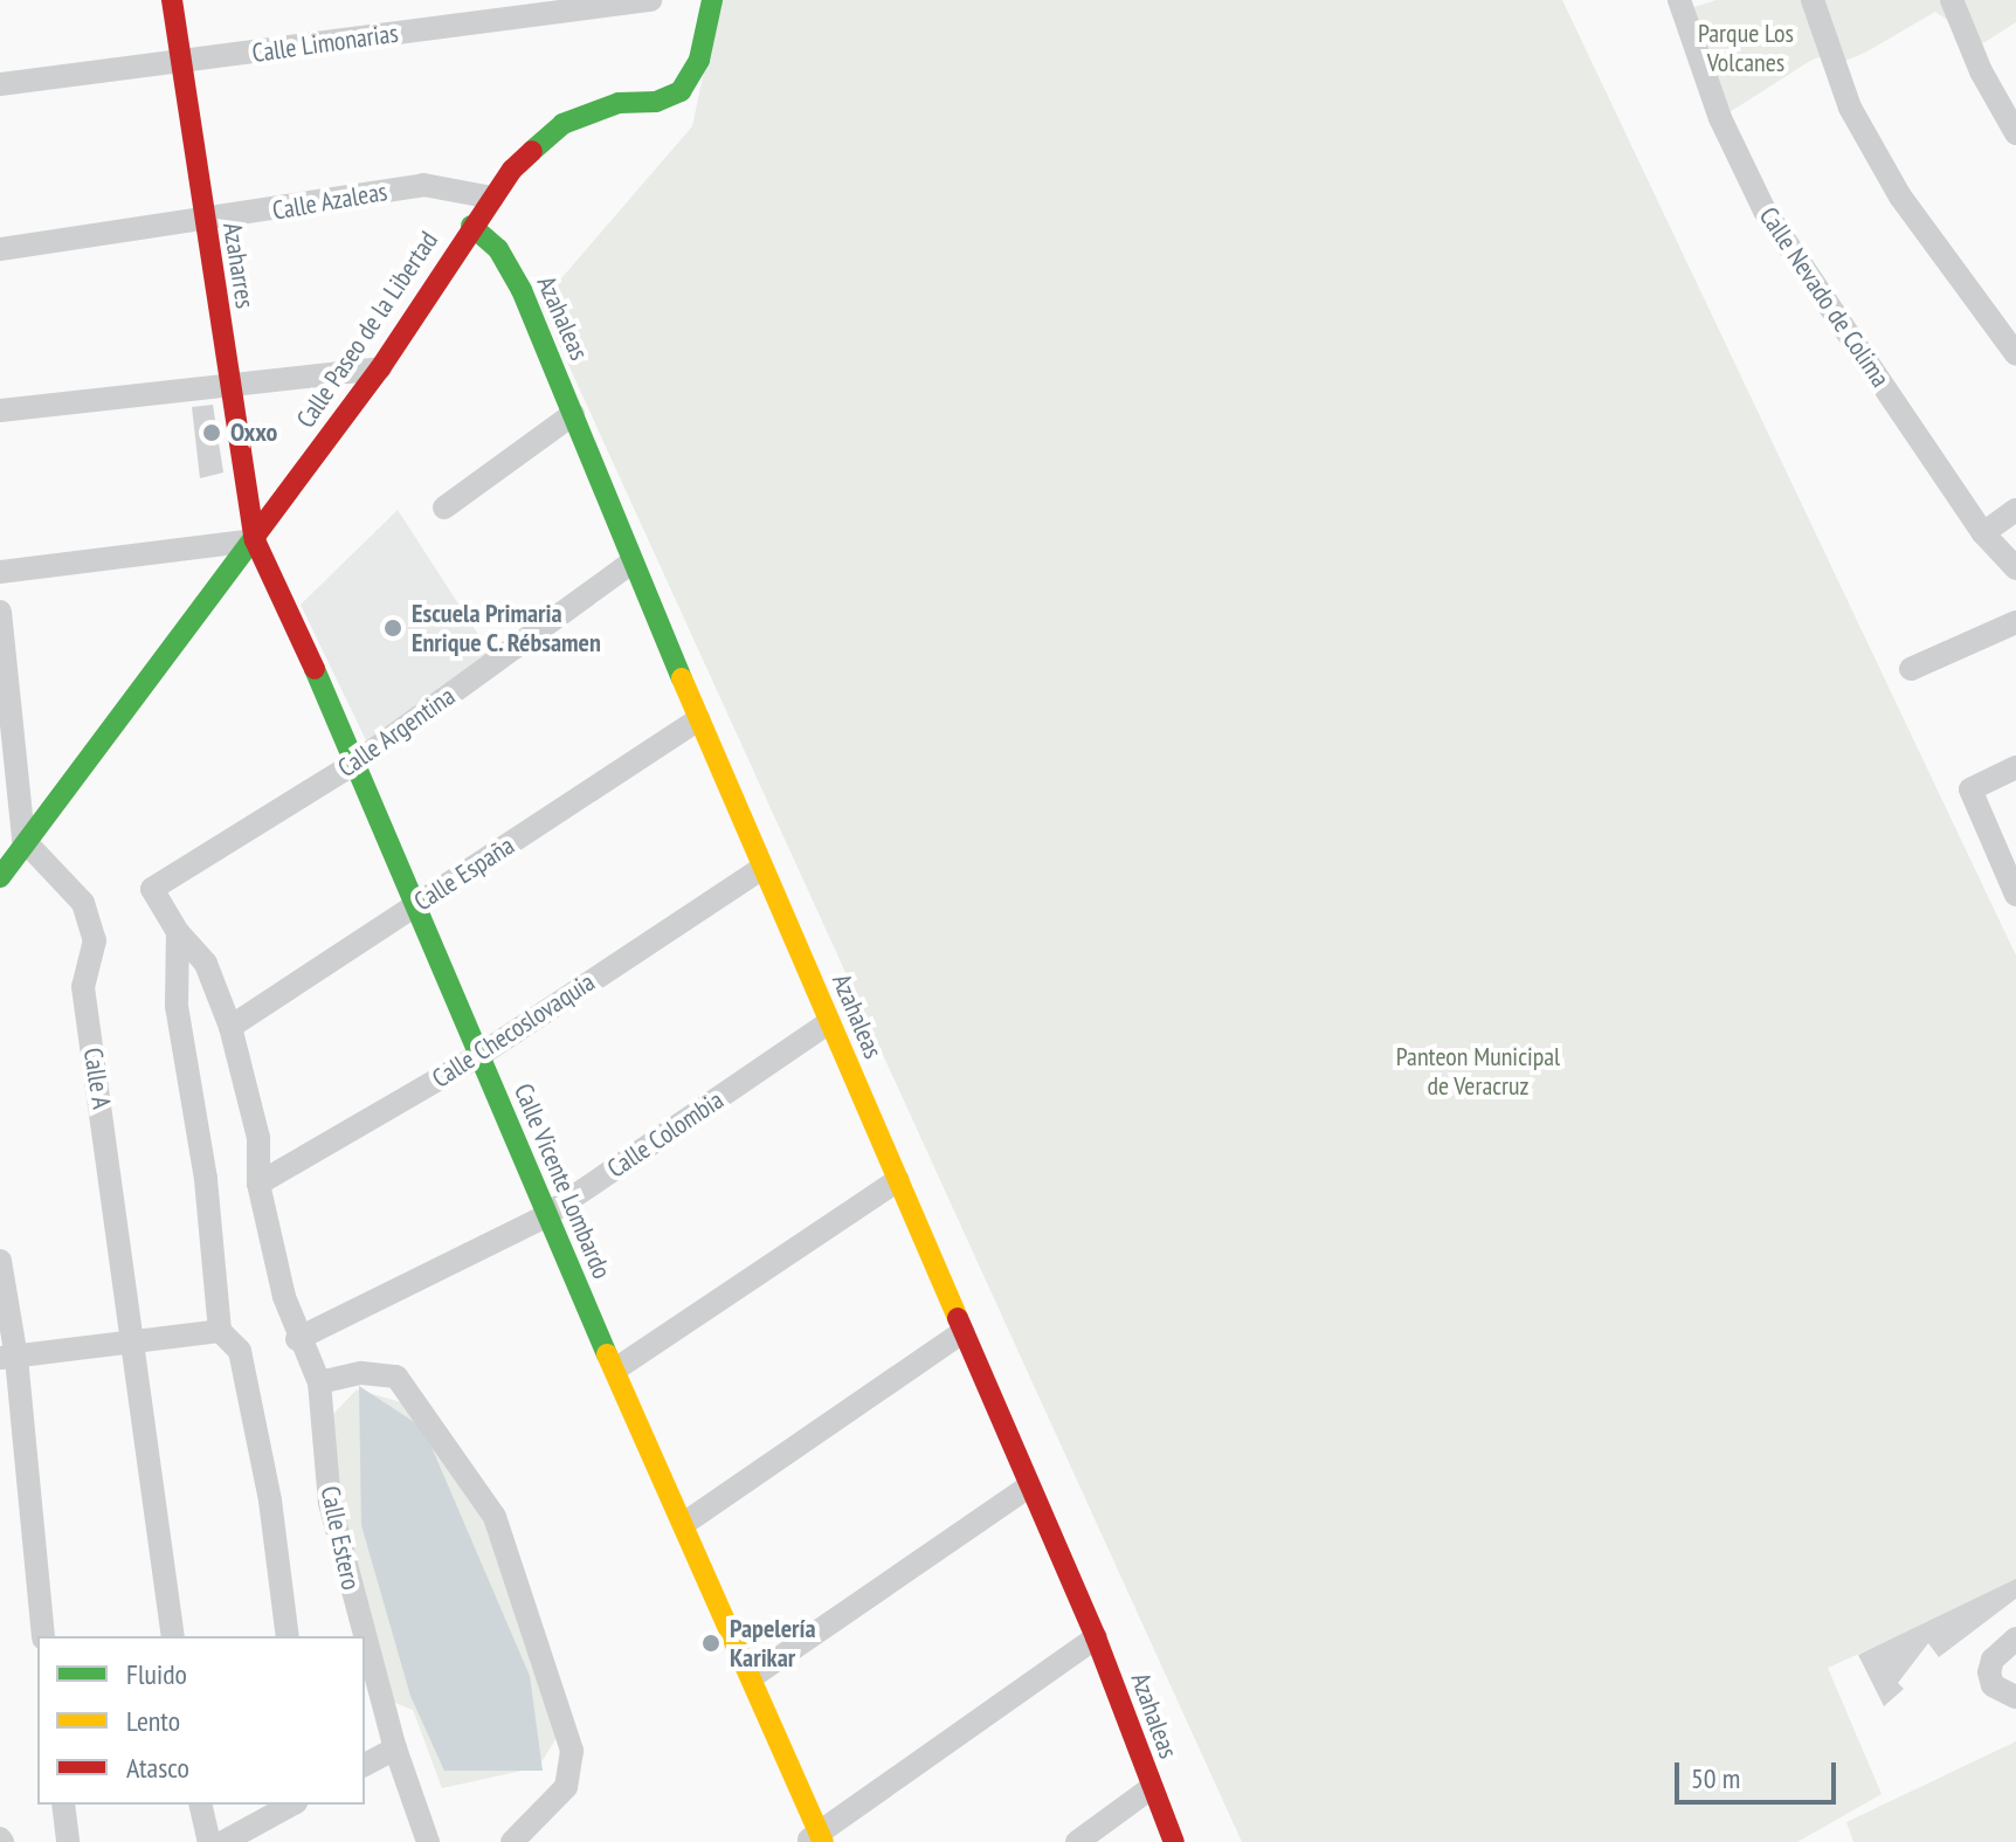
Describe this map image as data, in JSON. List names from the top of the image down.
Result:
{
  "streets": {
    "street": [
      "Calle Limonarias",
      "Calle Azaleas",
      "Azaharres",
      "Calle Nevado de Colima",
      "Azahaleas",
      "Calle Paseo de la Libertad",
      "Calle Argentina",
      "Calle España",
      "Calle Checoslovaquia",
      "Calle A",
      "Calle Colombia",
      "Calle Vicente Lombardo",
      "Calle Estero"
    ]
  },
  "crossings": [
    ["Calle Limonarias", "Azaharres"],
    ["Calle Azaleas", "Azaharres"],
    ["Calle Azaleas", "Calle Paseo de la Libertad"],
    ["Azaharres", "Calle Paseo de la Libertad"],
    ["Azaharres", "Calle Vicente Lombardo"],
    ["Azahaleas", "Calle Paseo de la Libertad"],
    ["Azahaleas", "Calle Argentina"],
    ["Azahaleas", "Calle España"],
    ["Azahaleas", "Calle Checoslovaquia"],
    ["Azahaleas", "Calle Colombia"],
    ["Calle Paseo de la Libertad", "Calle A"],
    ["Calle Paseo de la Libertad", "Calle Vicente Lombardo"],
    ["Calle Argentina", "Calle Vicente Lombardo"],
    ["Calle Argentina", "Calle Estero"],
    ["Calle España", "Calle Vicente Lombardo"],
    ["Calle España", "Calle Estero"],
    ["Calle Checoslovaquia", "Calle Vicente Lombardo"],
    ["Calle Checoslovaquia", "Calle Estero"],
    ["Calle Colombia", "Calle Vicente Lombardo"],
    ["Calle Colombia", "Calle Estero"]
  ],
  "parks": ["Parque Los Volcanes", "Panteon Municipal de Veracruz"],
  "places": ["Oxxo", "Escuela Primaria Enrique C. Rébsamen", "Papelería Karikar"],
  "legend": ["Fluido", "Lento", "Atasco"],
  "scale_bar": "50 m"
}
